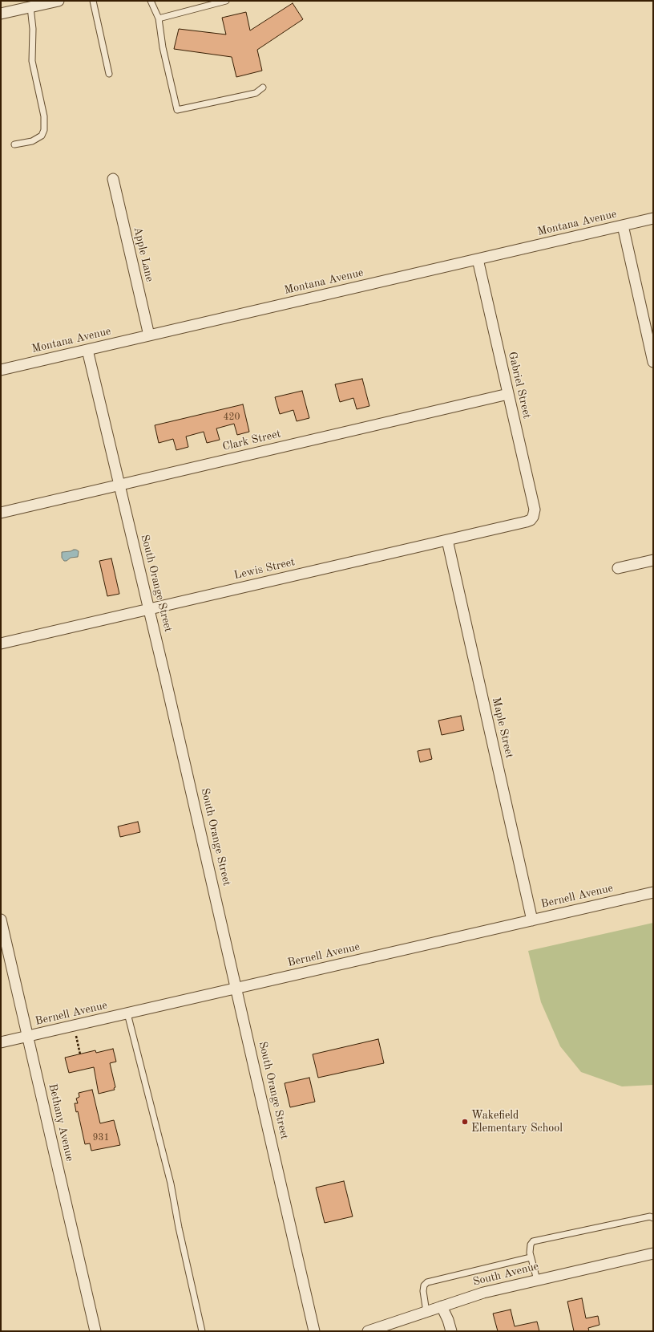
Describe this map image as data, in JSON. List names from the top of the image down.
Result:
{
  "streets": {
    "street": [
      "Montana Avenue",
      "Apple Lane",
      "Gabriel Street",
      "Clark Street",
      "Lewis Street",
      "South Orange Street",
      "Maple Street",
      "Bernell Avenue",
      "Bethany Avenue",
      "South Avenue"
    ]
  },
  "crossings": [
    ["Montana Avenue", "Apple Lane"],
    ["Montana Avenue", "Gabriel Street"],
    ["Montana Avenue", "South Orange Street"],
    ["Gabriel Street", "Clark Street"],
    ["Gabriel Street", "Lewis Street"],
    ["Clark Street", "South Orange Street"],
    ["Lewis Street", "South Orange Street"],
    ["Lewis Street", "Maple Street"],
    ["South Orange Street", "Bernell Avenue"],
    ["Maple Street", "Bernell Avenue"],
    ["Bernell Avenue", "Bethany Avenue"]
  ],
  "places": ["Wakefield Elementary School"],
  "house_numbers": ["420", "931"]
}
